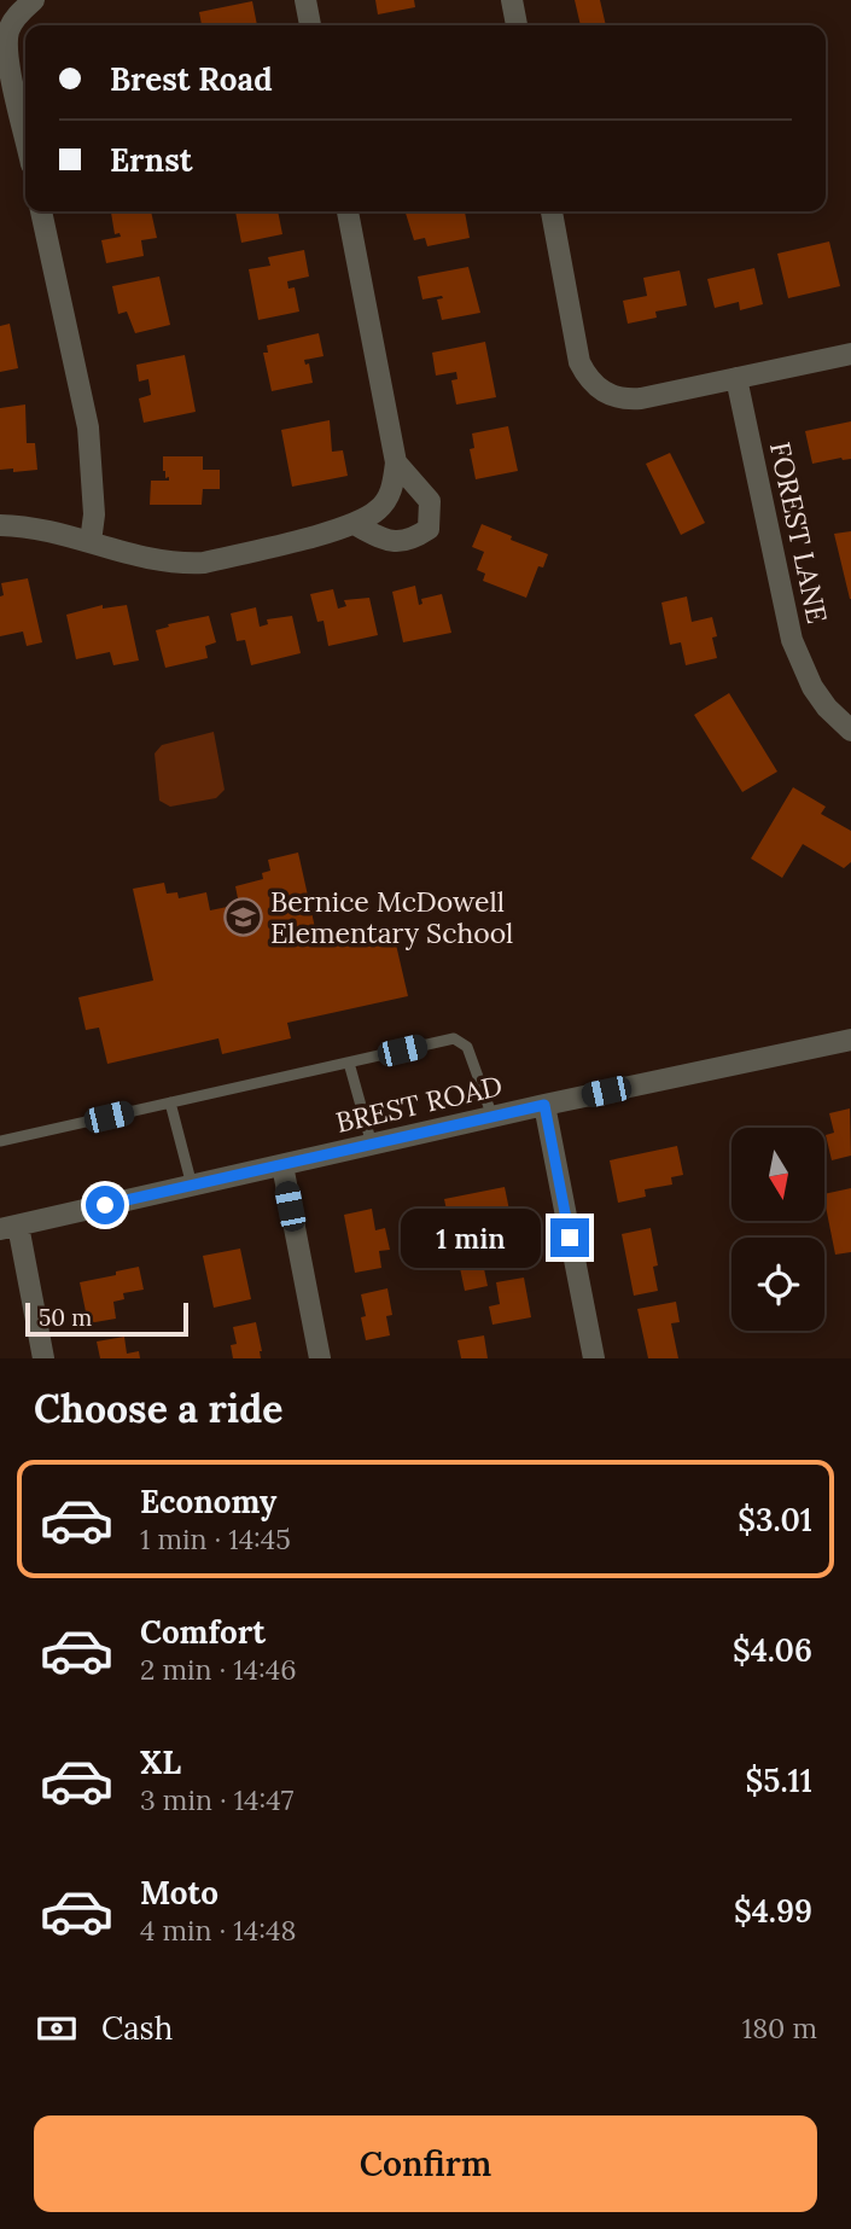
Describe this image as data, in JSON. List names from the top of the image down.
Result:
{
  "streets": {
    "street": ["FOREST LANE", "BREST ROAD"]
  },
  "places": {
    "school or university": ["Bernice McDowell Elementary School"]
  },
  "scale_bar": "50 m",
  "north": "bottom",
  "page": {
    "banner": ["Brest Road", "Ernst"],
    "bubble": "1 min",
    "scale": "50 m",
    "heading": "Choose a ride",
    "list": [
      {
        "name": "Economy",
        "note": "1 min · 14:45",
        "value": "$3.01"
      },
      {
        "name": "Comfort",
        "note": "2 min · 14:46",
        "value": "$4.06"
      },
      {
        "name": "XL",
        "note": "3 min · 14:47",
        "value": "$5.11"
      },
      {
        "name": "Moto",
        "note": "4 min · 14:48",
        "value": "$4.99"
      }
    ],
    "pay": ["Cash", "180 m"],
    "buttons": "Confirm"
  }
}
